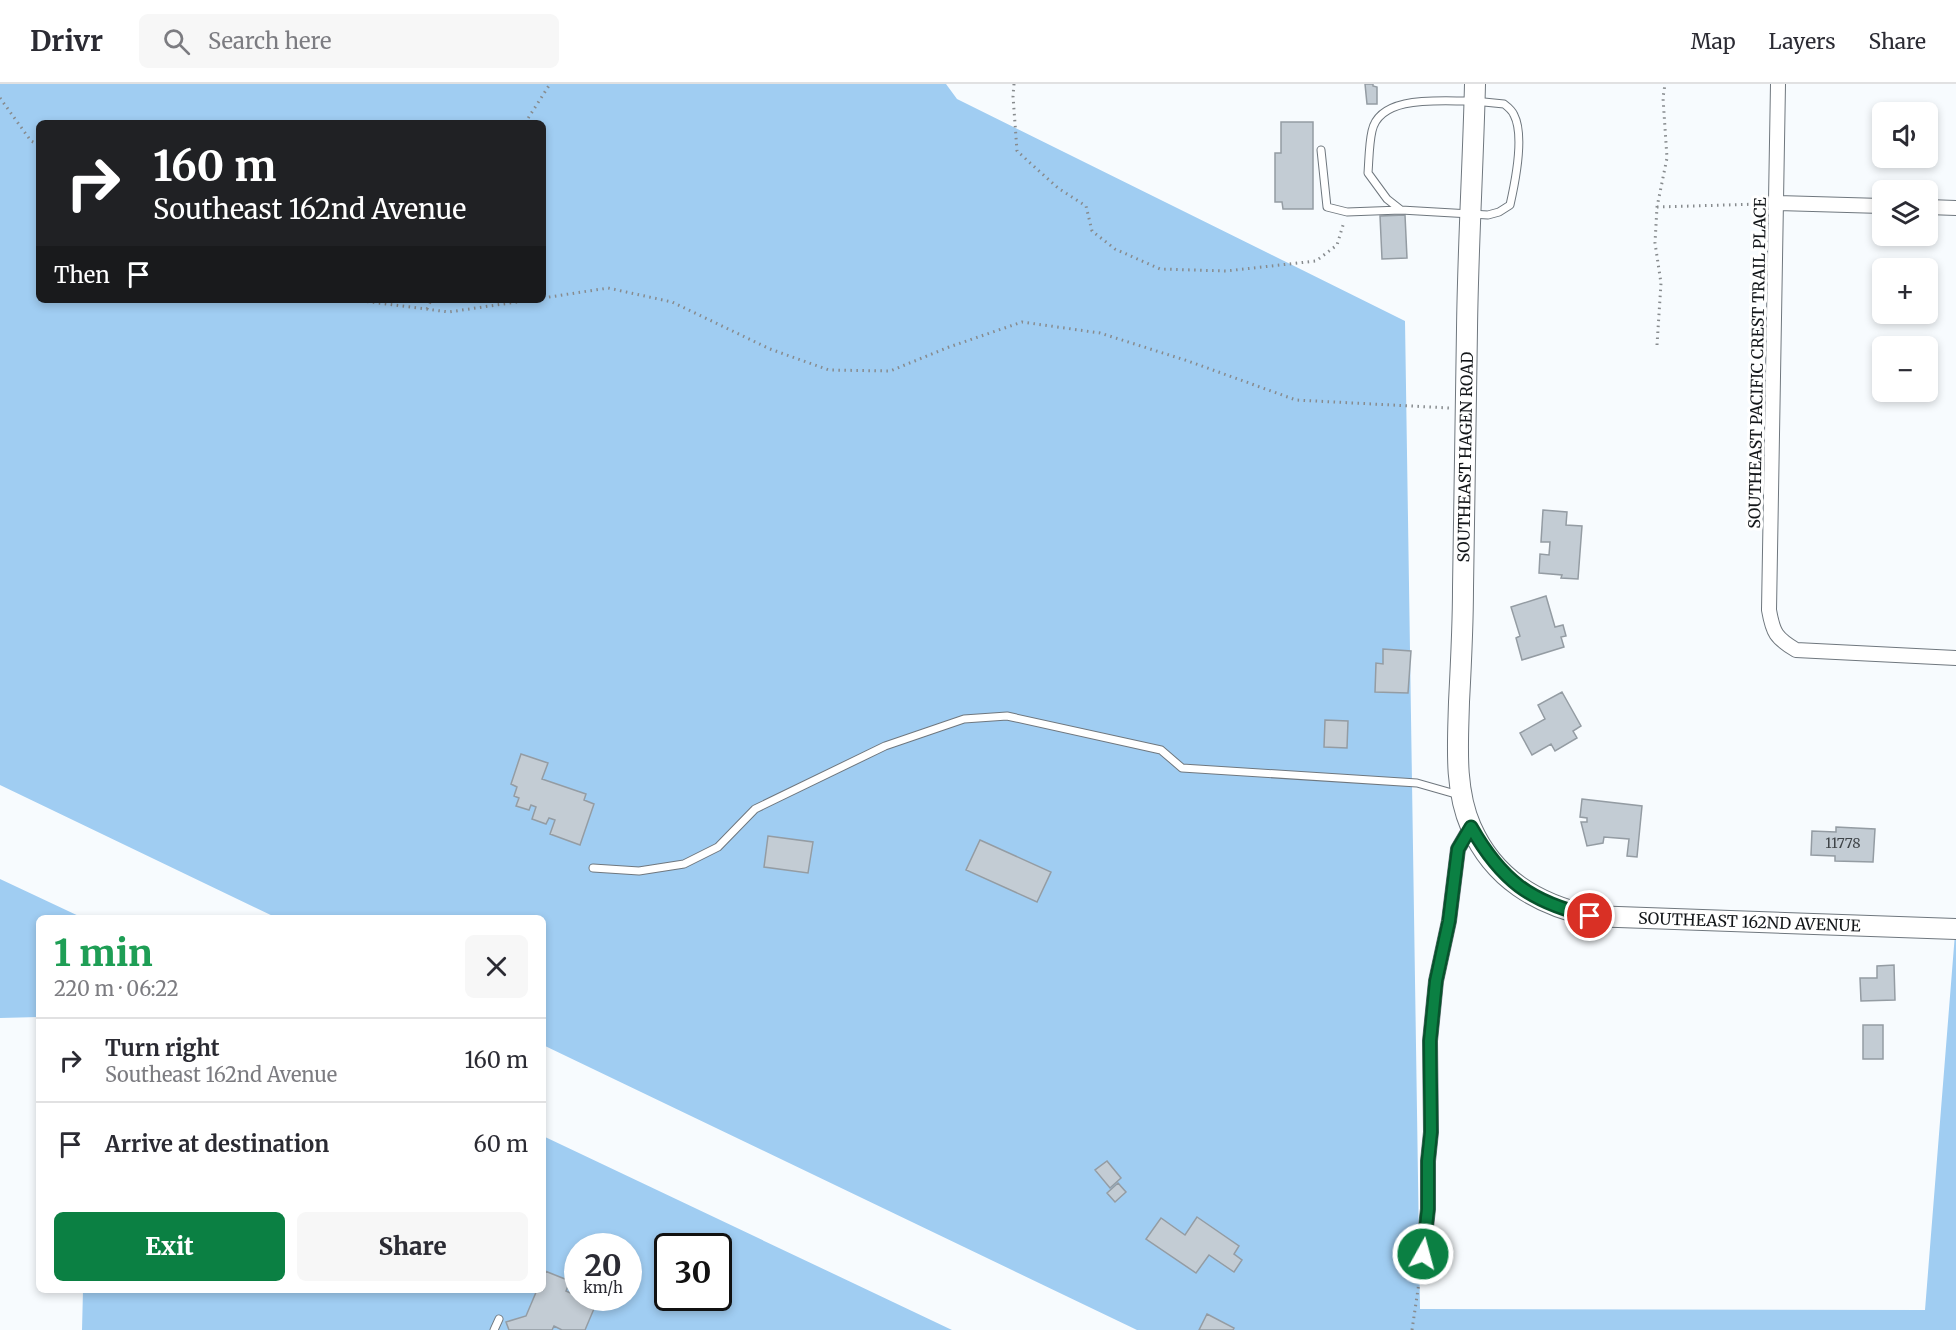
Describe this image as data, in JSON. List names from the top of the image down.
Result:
{
  "streets": {
    "street": ["SOUTHEAST PACIFIC CREST TRAIL PLACE", "SOUTHEAST HAGEN ROAD", "SOUTHEAST 162ND AVENUE"]
  },
  "crossings": [
    ["SOUTHEAST HAGEN ROAD", "SOUTHEAST 162ND AVENUE"]
  ],
  "house_numbers": ["11778"],
  "page": {
    "header": "Drivr",
    "search": "Search here",
    "nav": ["Map", "Layers", "Share"],
    "map_buttons": ["+", "−"],
    "turn": ["160 m", "Southeast 162nd Avenue"],
    "then": "Then",
    "heading": ["1 min", "220 m · 06:22"],
    "list": [
      {
        "name": "Turn right",
        "note": "Southeast 162nd Avenue",
        "value": "160 m"
      },
      {
        "name": "Arrive at destination",
        "value": "60 m"
      }
    ],
    "buttons": ["Exit", "Share"],
    "speed": "20 km/h",
    "limit": "30"
  }
}
